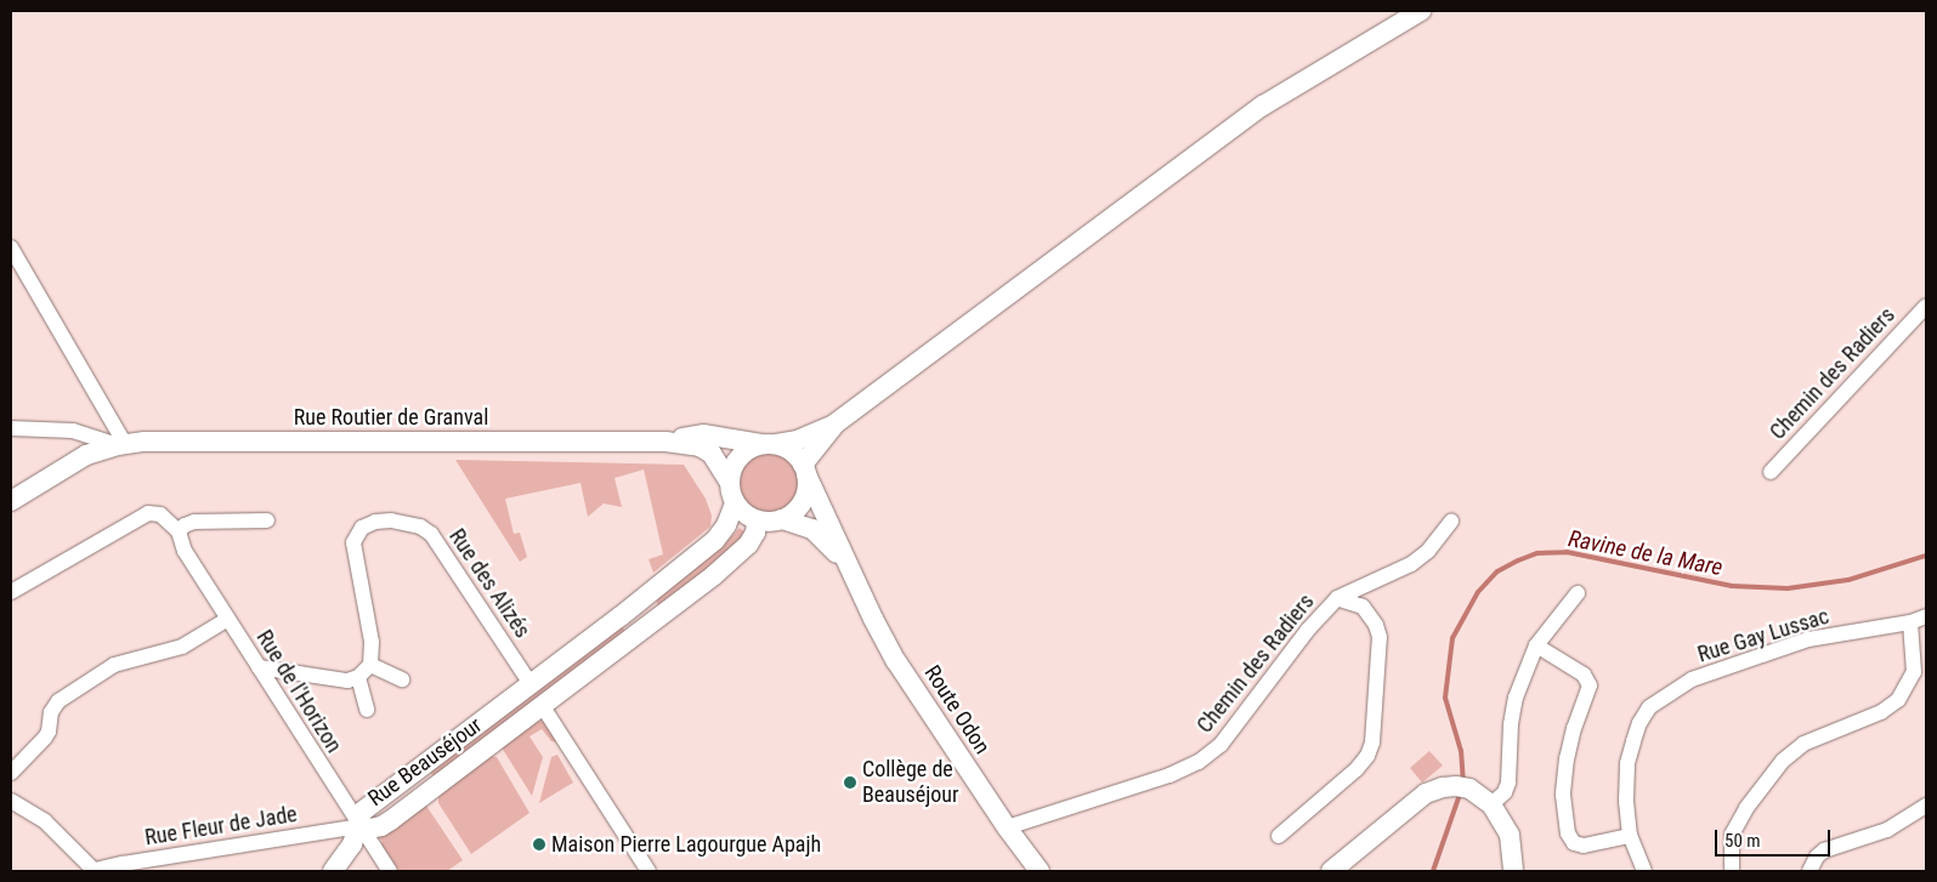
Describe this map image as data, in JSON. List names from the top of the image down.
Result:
{
  "streets": {
    "street": [
      "Chemin des Radiers",
      "Rue Routier de Granval",
      "Rue des Alizés",
      "Rue Gay Lussac",
      "Rue de l'Horizon",
      "Route Odon",
      "Rue Beauséjour",
      "Rue Fleur de Jade"
    ]
  },
  "crossings": [
    ["Chemin des Radiers", "Route Odon"],
    ["Rue des Alizés", "Rue Beauséjour"],
    ["Rue de l'Horizon", "Rue Beauséjour"],
    ["Rue de l'Horizon", "Rue Fleur de Jade"],
    ["Route Odon", "Rue Beauséjour"],
    ["Rue Beauséjour", "Rue Fleur de Jade"]
  ],
  "water": ["Ravine de la Mare"],
  "places": ["Collège de Beauséjour", "Maison Pierre Lagourgue Apajh"],
  "scale_bar": "50 m"
}
